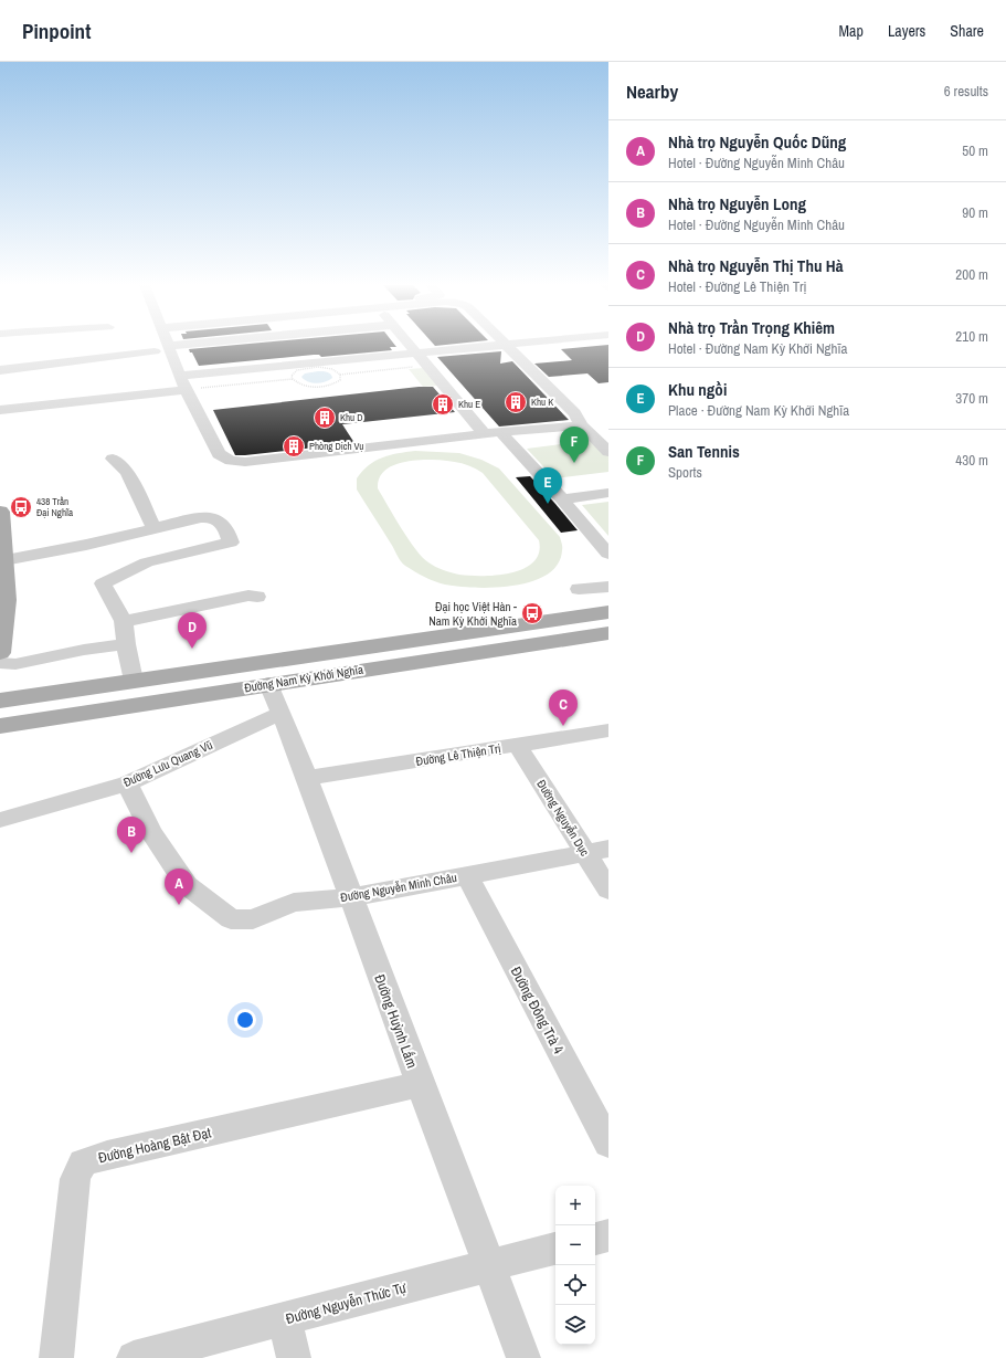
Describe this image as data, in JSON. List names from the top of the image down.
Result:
{
  "streets": {
    "main road": ["Đường Nam Kỳ Khởi Nghĩa"],
    "street": [
      "Đường Lê Thiện Trị",
      "Đường Lưu Quang Vũ",
      "Đường Nguyễn Dục",
      "Đường Nguyễn Minh Châu",
      "Đường Đông Trà 4",
      "Đường Huỳnh Lắm",
      "Đường Hoàng Bật Đạt",
      "Đường Nguyễn Thức Tự"
    ]
  },
  "crossings": [
    ["Đường Nam Kỳ Khởi Nghĩa", "Đường Huỳnh Lắm"],
    ["Đường Lê Thiện Trị", "Đường Nguyễn Dục"],
    ["Đường Lê Thiện Trị", "Đường Huỳnh Lắm"],
    ["Đường Lưu Quang Vũ", "Đường Nguyễn Minh Châu"],
    ["Đường Lưu Quang Vũ", "Đường Huỳnh Lắm"],
    ["Đường Nguyễn Dục", "Đường Nguyễn Minh Châu"],
    ["Đường Nguyễn Minh Châu", "Đường Đông Trà 4"],
    ["Đường Nguyễn Minh Châu", "Đường Huỳnh Lắm"],
    ["Đường Huỳnh Lắm", "Đường Hoàng Bật Đạt"],
    ["Đường Huỳnh Lắm", "Đường Nguyễn Thức Tự"]
  ],
  "places": {
    "building": [
      "Khu K",
      "Khu E",
      "Khu D",
      "Phòng Dịch Vụ"
    ],
    "bus stop": ["438 Trần Đại Nghĩa", "Đại học Việt Hàn - Nam Kỳ Khởi Nghĩa"]
  },
  "page": {
    "header": "Pinpoint",
    "nav": ["Map", "Layers", "Share"],
    "heading": ["Nearby", "6 results"],
    "list": [
      {
        "mark": "A",
        "name": "Nhà trọ Nguyễn Quốc Dũng",
        "note": "Hotel · Đường Nguyễn Minh Châu",
        "value": "50 m"
      },
      {
        "mark": "B",
        "name": "Nhà trọ Nguyễn Long",
        "note": "Hotel · Đường Nguyễn Minh Châu",
        "value": "90 m"
      },
      {
        "mark": "C",
        "name": "Nhà trọ Nguyễn Thị Thu Hà",
        "note": "Hotel · Đường Lê Thiện Trị",
        "value": "200 m"
      },
      {
        "mark": "D",
        "name": "Nhà trọ Trần Trọng Khiêm",
        "note": "Hotel · Đường Nam Kỳ Khởi Nghĩa",
        "value": "210 m"
      },
      {
        "mark": "E",
        "name": "Khu ngồi",
        "note": "Place · Đường Nam Kỳ Khởi Nghĩa",
        "value": "370 m"
      },
      {
        "mark": "F",
        "name": "San Tennis",
        "note": "Sports",
        "value": "430 m"
      }
    ],
    "pins": [
      "F",
      "E",
      "D",
      "C",
      "B",
      "A"
    ],
    "map_buttons": ["+", "−"]
  }
}
